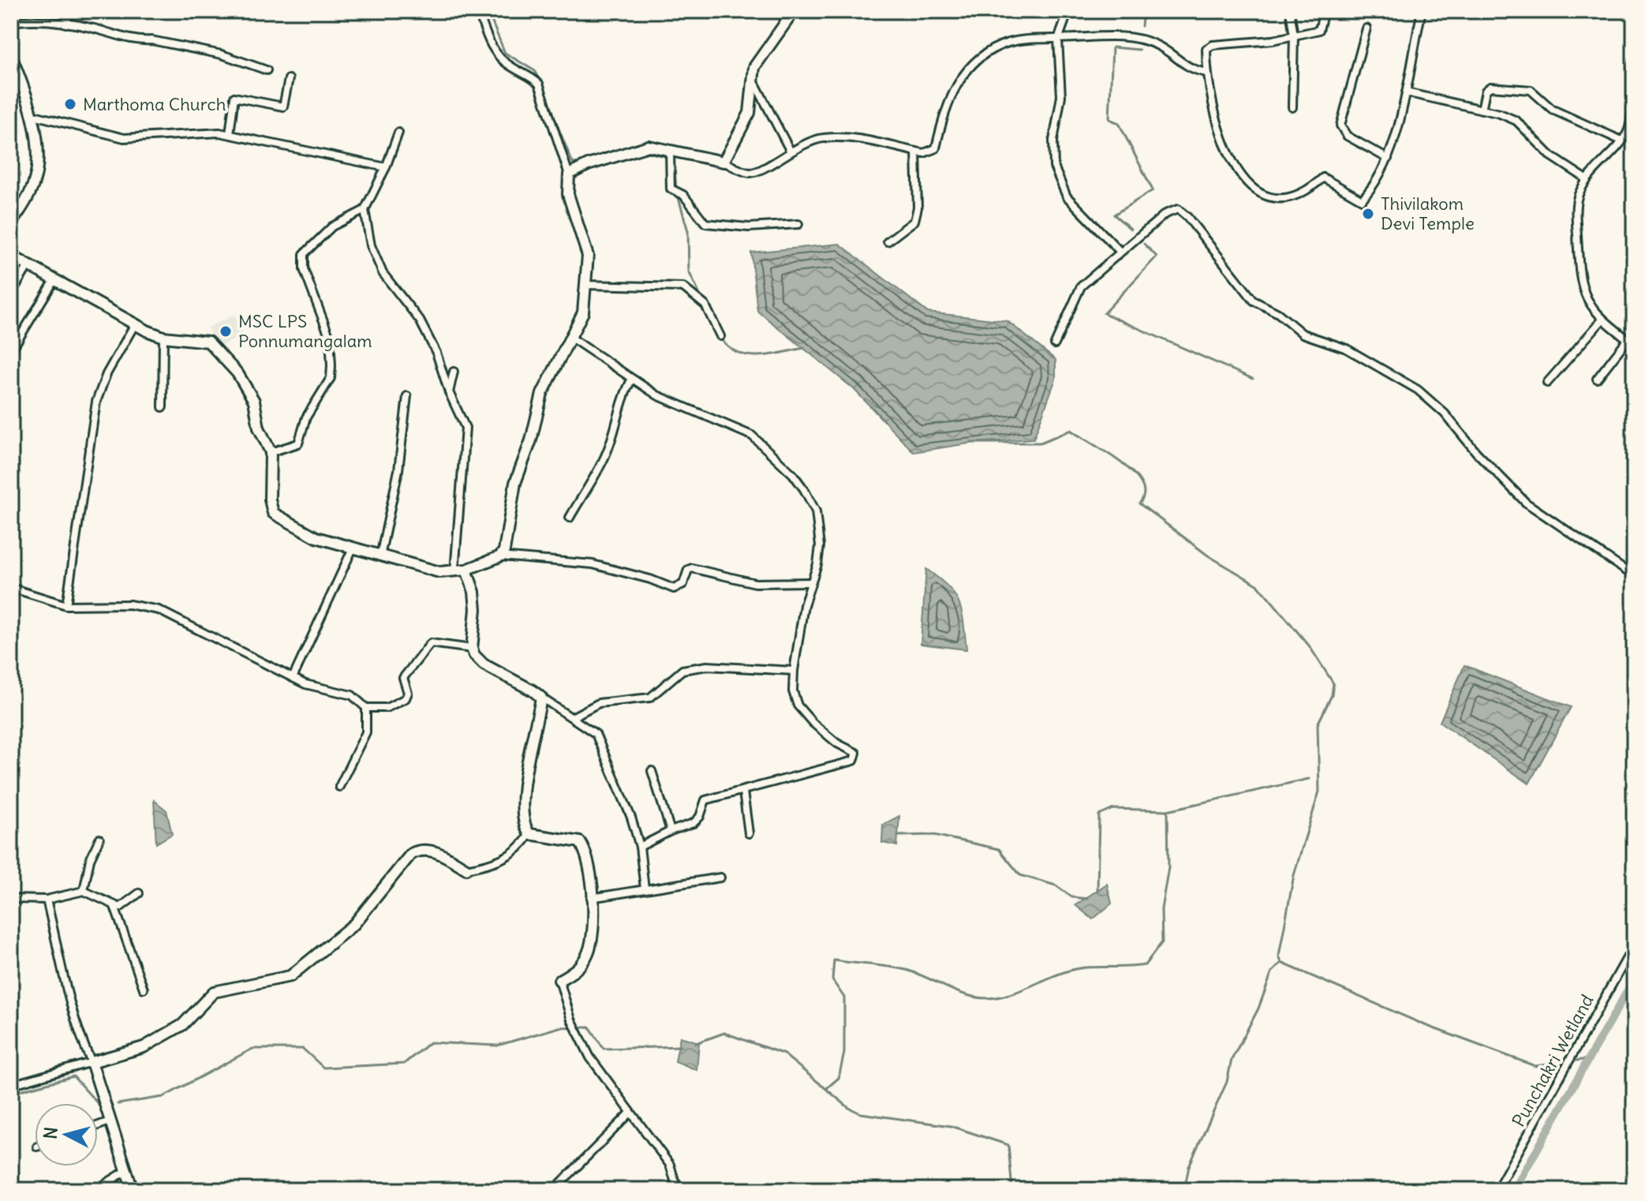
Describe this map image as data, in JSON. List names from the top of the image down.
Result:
{
  "streets": {
    "street": ["Punchakri Wetland"]
  },
  "places": ["Marthoma Church", "Thivilakom Devi Temple", "MSC LPS Ponnumangalam"],
  "north": "left"
}
